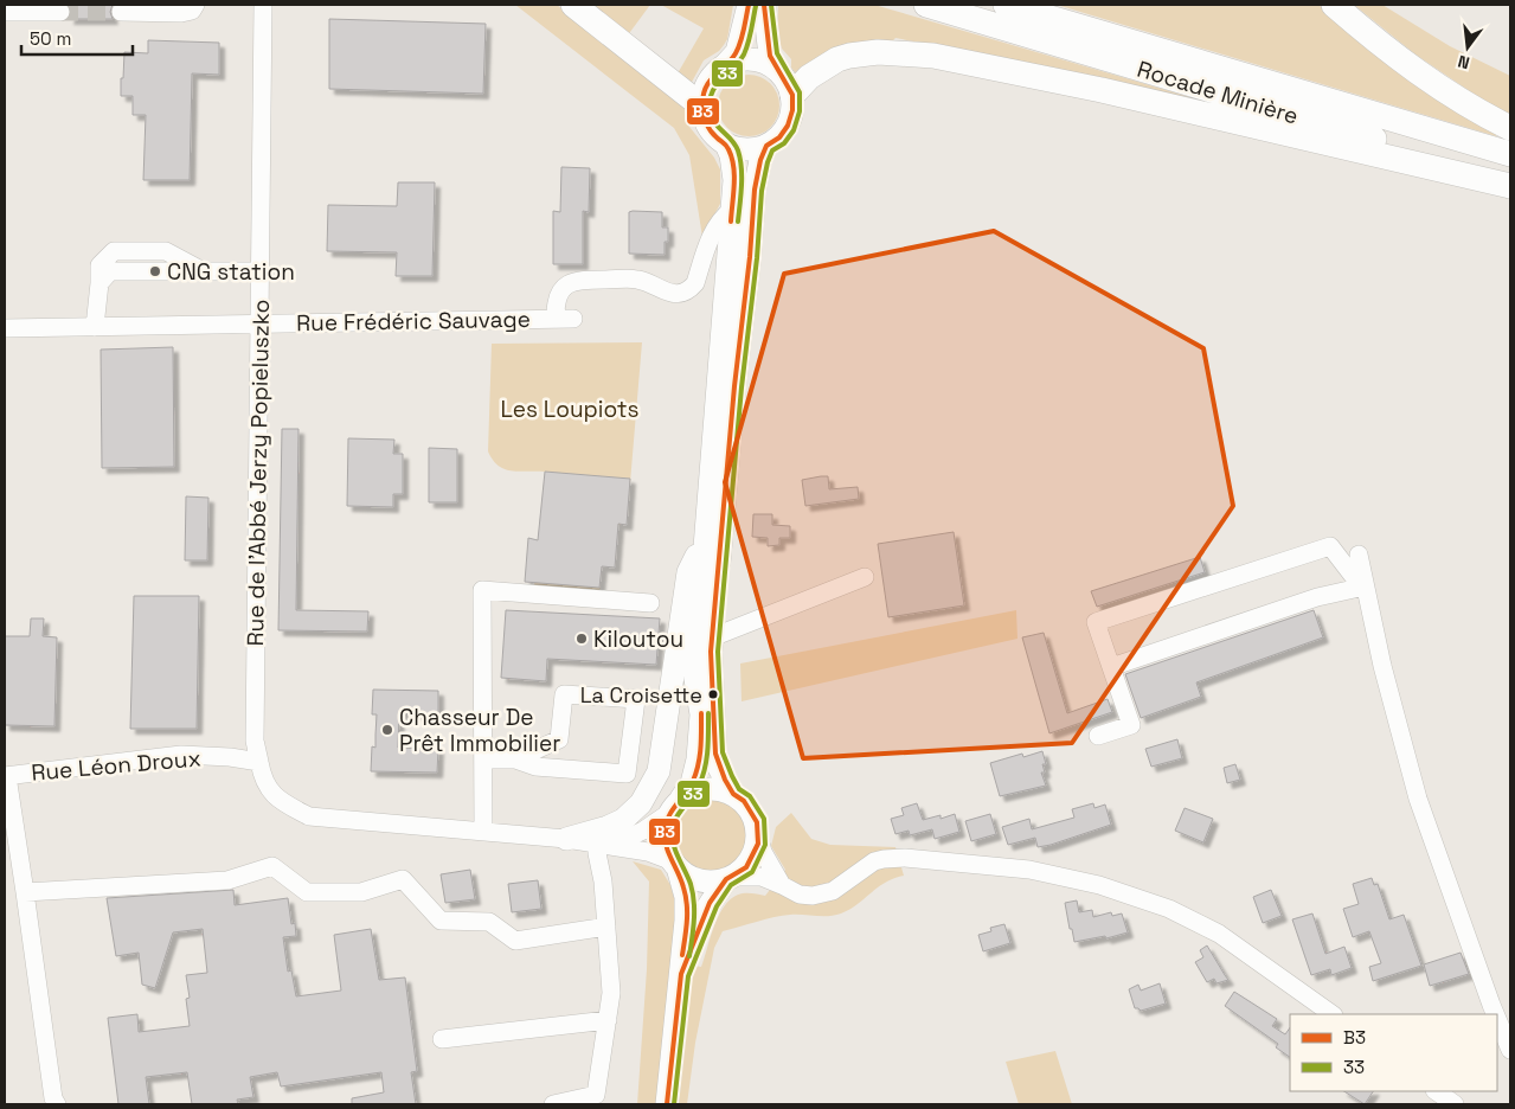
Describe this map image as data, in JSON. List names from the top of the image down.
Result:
{
  "streets": {
    "highway": ["Rocade Minière"],
    "street": ["Rue Frédéric Sauvage", "Rue de l'Abbé Jerzy Popieluszko", "Rue Léon Droux"]
  },
  "crossings": [
    ["Rue Frédéric Sauvage", "Rue de l'Abbé Jerzy Popieluszko"],
    ["Rue de l'Abbé Jerzy Popieluszko", "Rue Léon Droux"]
  ],
  "parks": ["Les Loupiots"],
  "places": [
    "CNG station",
    "Kiloutou",
    "La Croisette",
    "Chasseur De Prêt Immobilier"
  ],
  "lines": ["transit line B3", "transit line 33"],
  "legend": ["B3", "33"],
  "scale_bar": "50 m",
  "north": "bottom"
}
